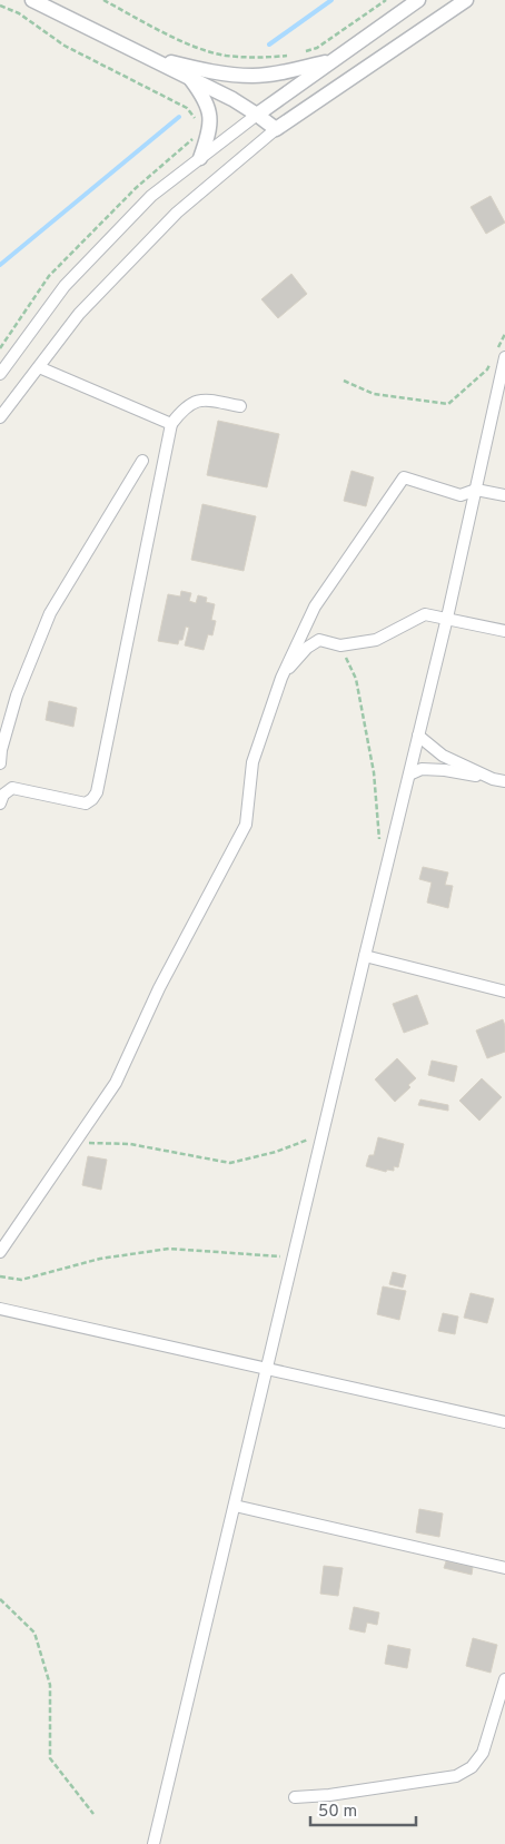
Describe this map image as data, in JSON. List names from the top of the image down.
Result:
{
  "scale_bar": "50 m"
}
